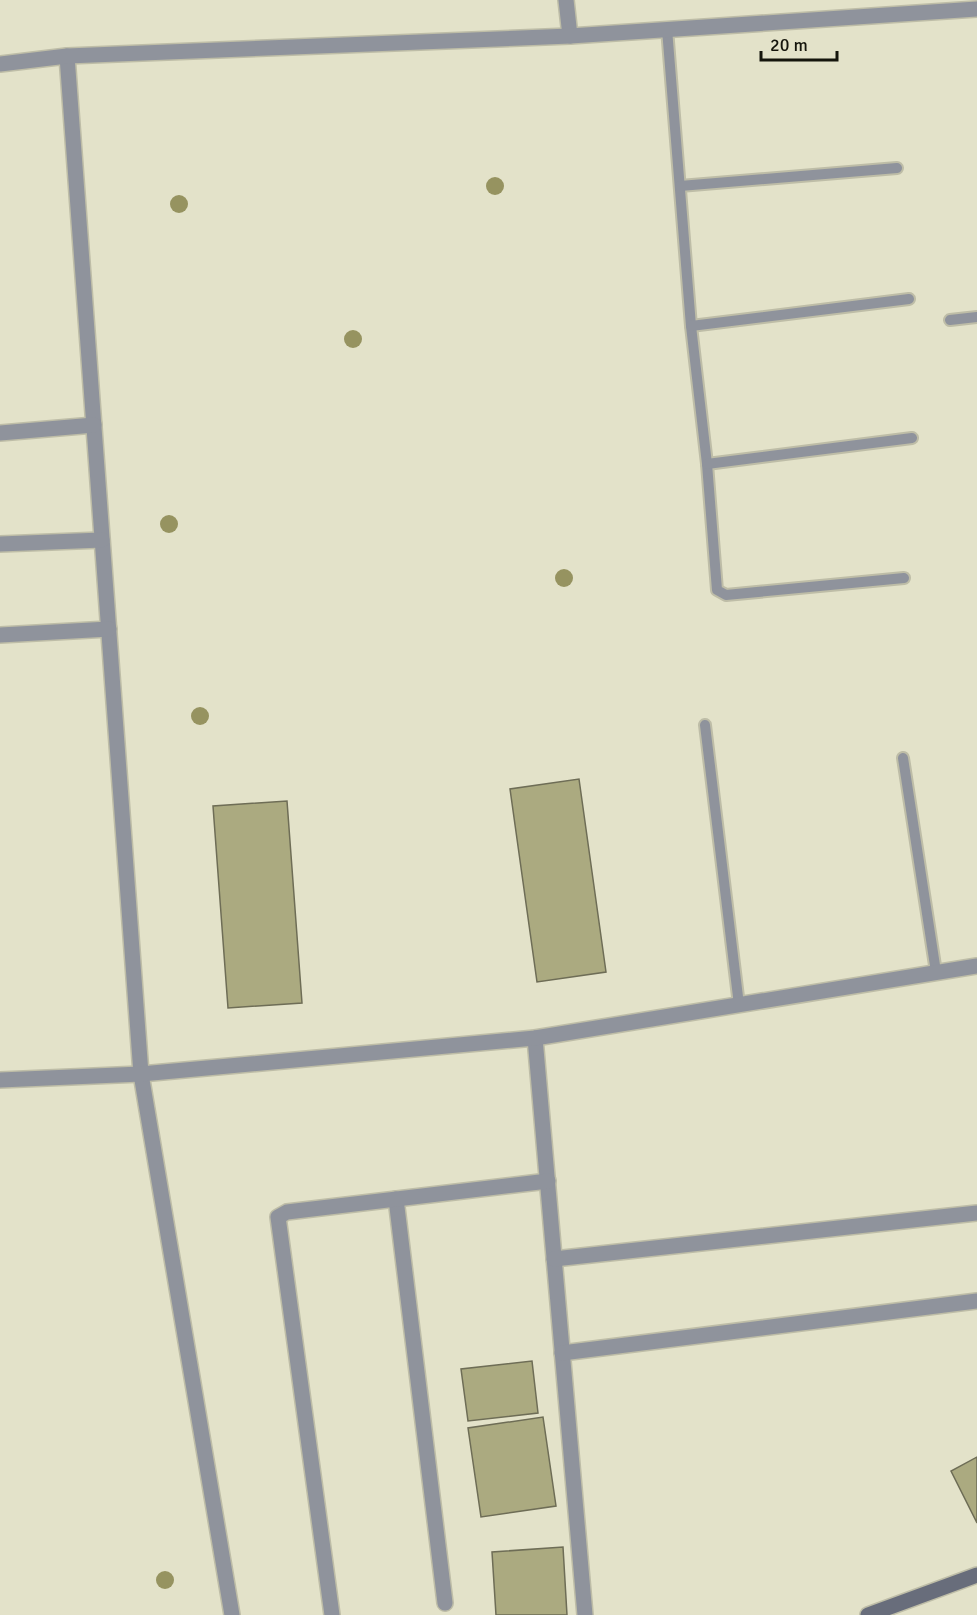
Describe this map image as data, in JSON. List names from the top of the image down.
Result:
{
  "scale_bar": "20 m"
}
